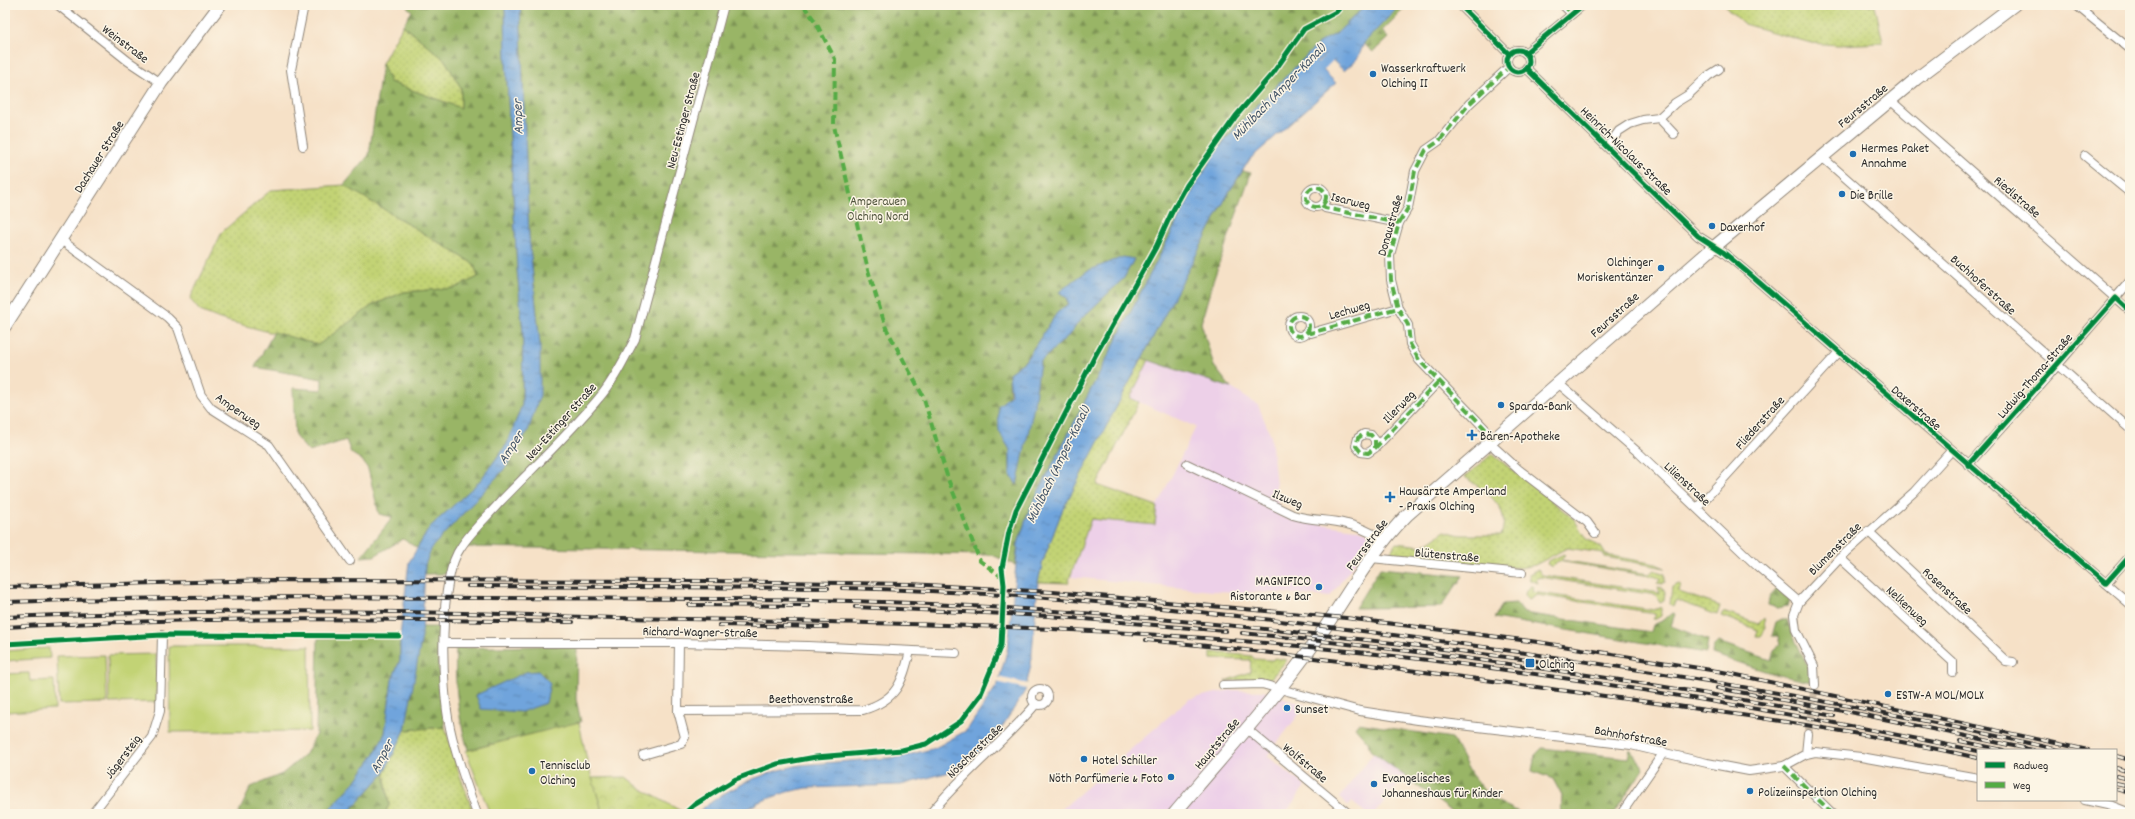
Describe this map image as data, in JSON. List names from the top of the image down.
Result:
{
  "streets": {
    "street": [
      "Weinstraße",
      "Feursstraße",
      "Neu-Estinger Straße",
      "Heinrich-Nicolaus-Straße",
      "Dachauer Straße",
      "Riedlstraße",
      "Isarweg",
      "Donaustraße",
      "Buchhoferstraße",
      "Lechweg",
      "Ludwig-Thoma-Straße",
      "Illerweg",
      "Daxerstraße",
      "Amperweg",
      "Fliederstraße",
      "Lilienstraße",
      "Ilzweg",
      "Blumenstraße",
      "Blütenstraße",
      "Rosenstraße",
      "Nelkenweg",
      "Richard-Wagner-Straße",
      "Beethovenstraße",
      "Bahnhofstraße",
      "Hauptstraße",
      "Nöscherstraße",
      "Jägersteig",
      "Wolfstraße"
    ]
  },
  "crossings": [
    ["Weinstraße", "Dachauer Straße"],
    ["Feursstraße", "Heinrich-Nicolaus-Straße"],
    ["Feursstraße", "Riedlstraße"],
    ["Feursstraße", "Donaustraße"],
    ["Feursstraße", "Buchhoferstraße"],
    ["Feursstraße", "Daxerstraße"],
    ["Feursstraße", "Lilienstraße"],
    ["Feursstraße", "Ilzweg"],
    ["Feursstraße", "Blütenstraße"],
    ["Feursstraße", "Bahnhofstraße"],
    ["Feursstraße", "Hauptstraße"],
    ["Neu-Estinger Straße", "Richard-Wagner-Straße"],
    ["Heinrich-Nicolaus-Straße", "Donaustraße"],
    ["Heinrich-Nicolaus-Straße", "Daxerstraße"],
    ["Dachauer Straße", "Amperweg"],
    ["Riedlstraße", "Ludwig-Thoma-Straße"],
    ["Isarweg", "Donaustraße"],
    ["Donaustraße", "Lechweg"],
    ["Donaustraße", "Illerweg"],
    ["Buchhoferstraße", "Ludwig-Thoma-Straße"],
    ["Ludwig-Thoma-Straße", "Daxerstraße"],
    ["Daxerstraße", "Fliederstraße"],
    ["Daxerstraße", "Blumenstraße"],
    ["Fliederstraße", "Lilienstraße"],
    ["Lilienstraße", "Blumenstraße"],
    ["Blumenstraße", "Rosenstraße"],
    ["Blumenstraße", "Nelkenweg"],
    ["Richard-Wagner-Straße", "Beethovenstraße"],
    ["Bahnhofstraße", "Hauptstraße"],
    ["Hauptstraße", "Wolfstraße"]
  ],
  "water": ["Mühlbach (Amper-Kanal)", "Amper"],
  "parks": ["Amperauen Olching Nord"],
  "places": {
    "other": [
      "Wasserkraftwerk Olching II",
      "Hermes Paket Annahme",
      "Die Brille",
      "Daxerhof",
      "Olchinger Moriskentänzer",
      "Sparda-Bank",
      "MAGNIFICO Ristorante & Bar",
      "ESTW-A MOL/MOLX",
      "Sunset",
      "Hotel Schiller",
      "Tennisclub Olching",
      "Nöth Parfümerie & Foto",
      "Evangelisches Johanneshaus für Kinder",
      "Polizeiinspektion Olching"
    ],
    "health": ["Bären-Apotheke", "Hausärzte Amperland - Praxis Olching"],
    "transit": ["Olching"]
  },
  "legend": ["Radweg", "Weg"]
}
